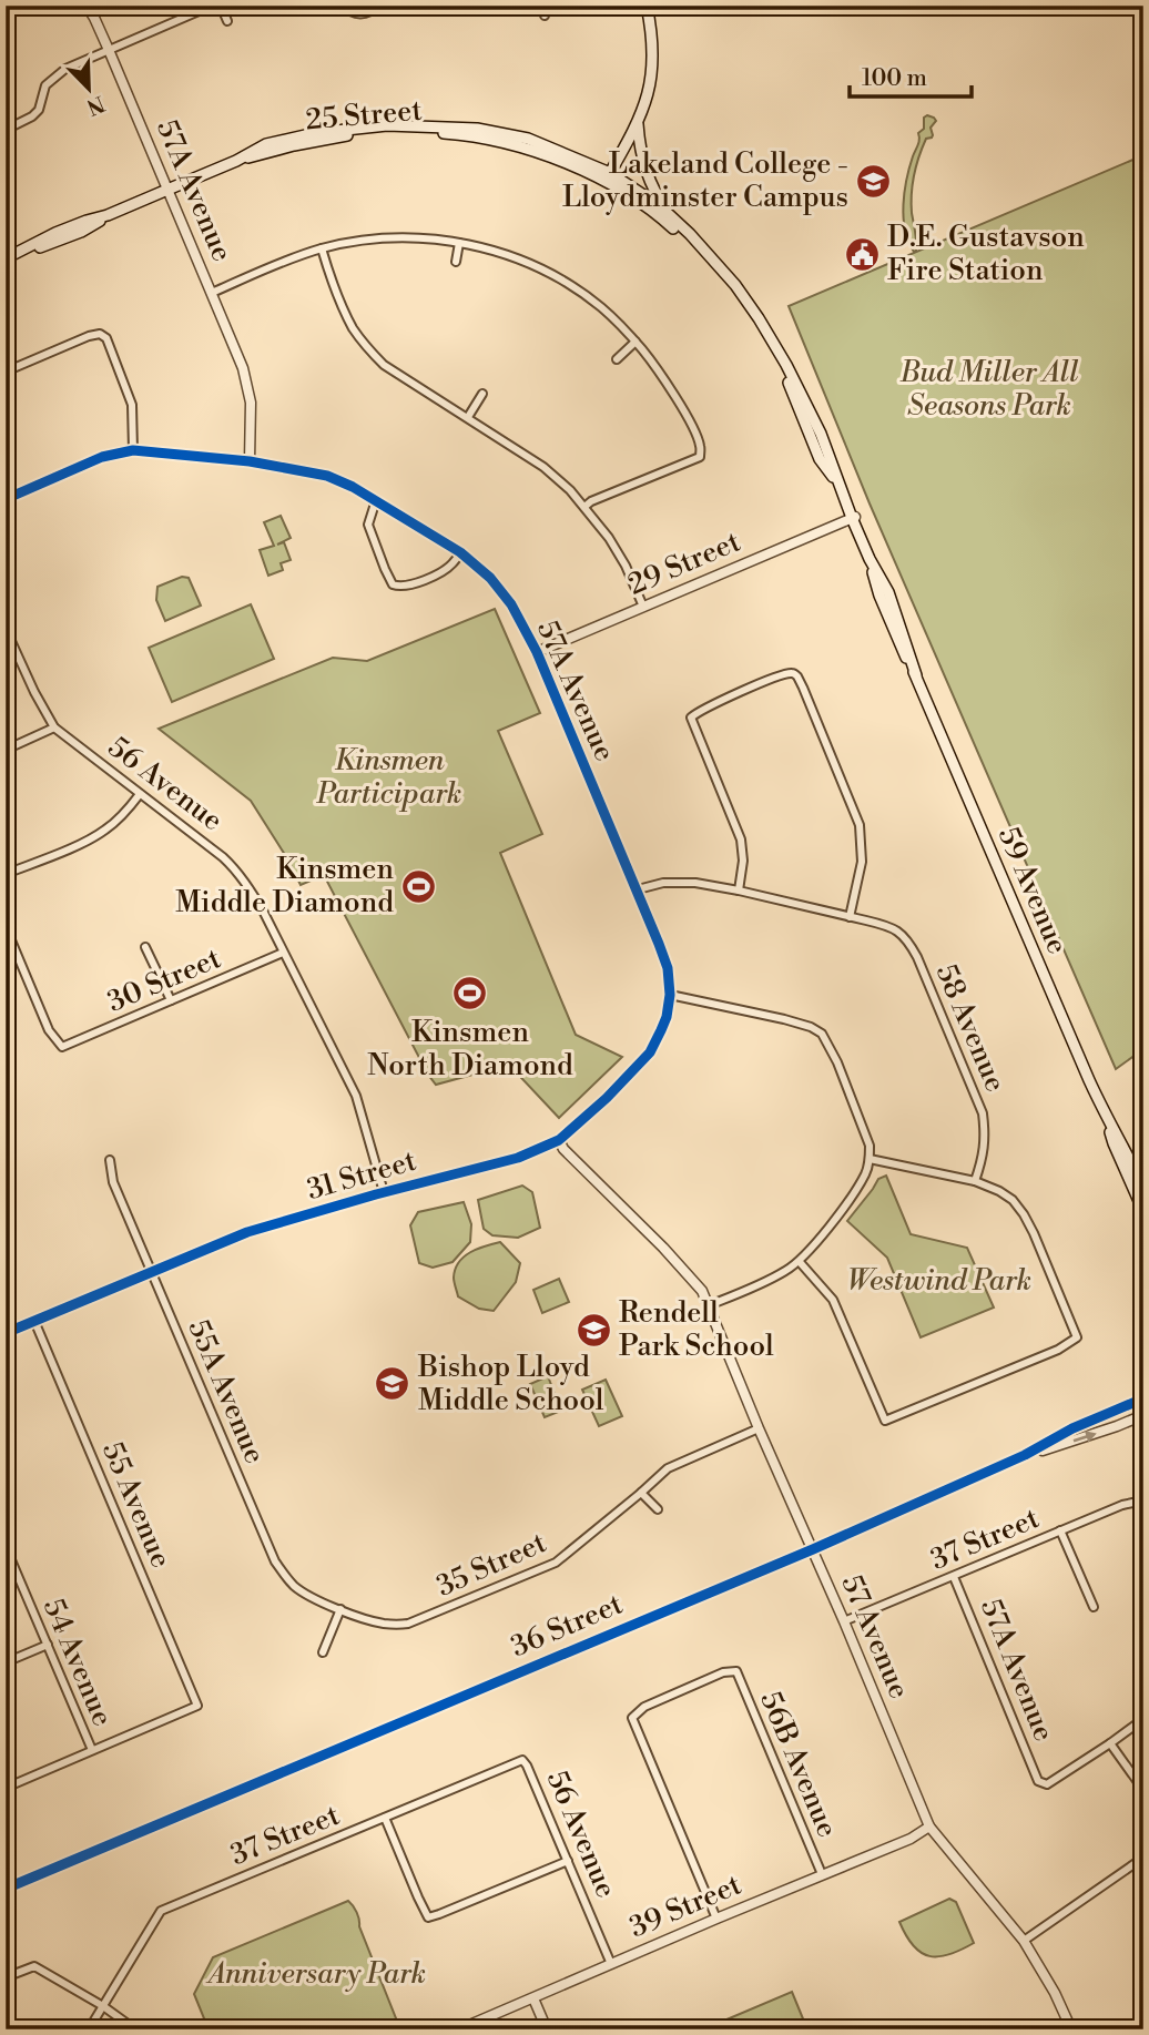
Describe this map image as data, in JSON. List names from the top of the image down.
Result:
{
  "streets": {
    "main road": ["25 Street", "59 Avenue"],
    "street": [
      "57A Avenue",
      "29 Street",
      "56 Avenue",
      "30 Street",
      "58 Avenue",
      "31 Street",
      "55A Avenue",
      "55 Avenue",
      "37 Street",
      "35 Street",
      "36 Street",
      "57 Avenue",
      "54 Avenue",
      "56B Avenue",
      "39 Street"
    ]
  },
  "crossings": [
    ["57A Avenue", "29 Street"],
    ["57A Avenue", "31 Street"],
    ["57A Avenue", "37 Street"],
    ["29 Street", "59 Avenue"],
    ["56 Avenue", "30 Street"],
    ["56 Avenue", "31 Street"],
    ["56 Avenue", "37 Street"],
    ["56 Avenue", "39 Street"],
    ["31 Street", "55A Avenue"],
    ["31 Street", "55 Avenue"],
    ["31 Street", "57 Avenue"],
    ["55A Avenue", "35 Street"],
    ["55 Avenue", "54 Avenue"],
    ["37 Street", "57 Avenue"],
    ["35 Street", "57 Avenue"],
    ["36 Street", "57 Avenue"],
    ["57 Avenue", "39 Street"],
    ["56B Avenue", "39 Street"]
  ],
  "parks": [
    "Bud Miller All Seasons Park",
    "Kinsmen Participark",
    "Westwind Park",
    "Anniversary Park"
  ],
  "places": {
    "school or university": ["Lakeland College - Lloydminster Campus", "Rendell Park School", "Bishop Lloyd Middle School"],
    "public building": ["D.E. Gustavson Fire Station"],
    "sports": ["Kinsmen Middle Diamond", "Kinsmen North Diamond"]
  },
  "scale_bar": "100 m",
  "north": "bottom right"
}
